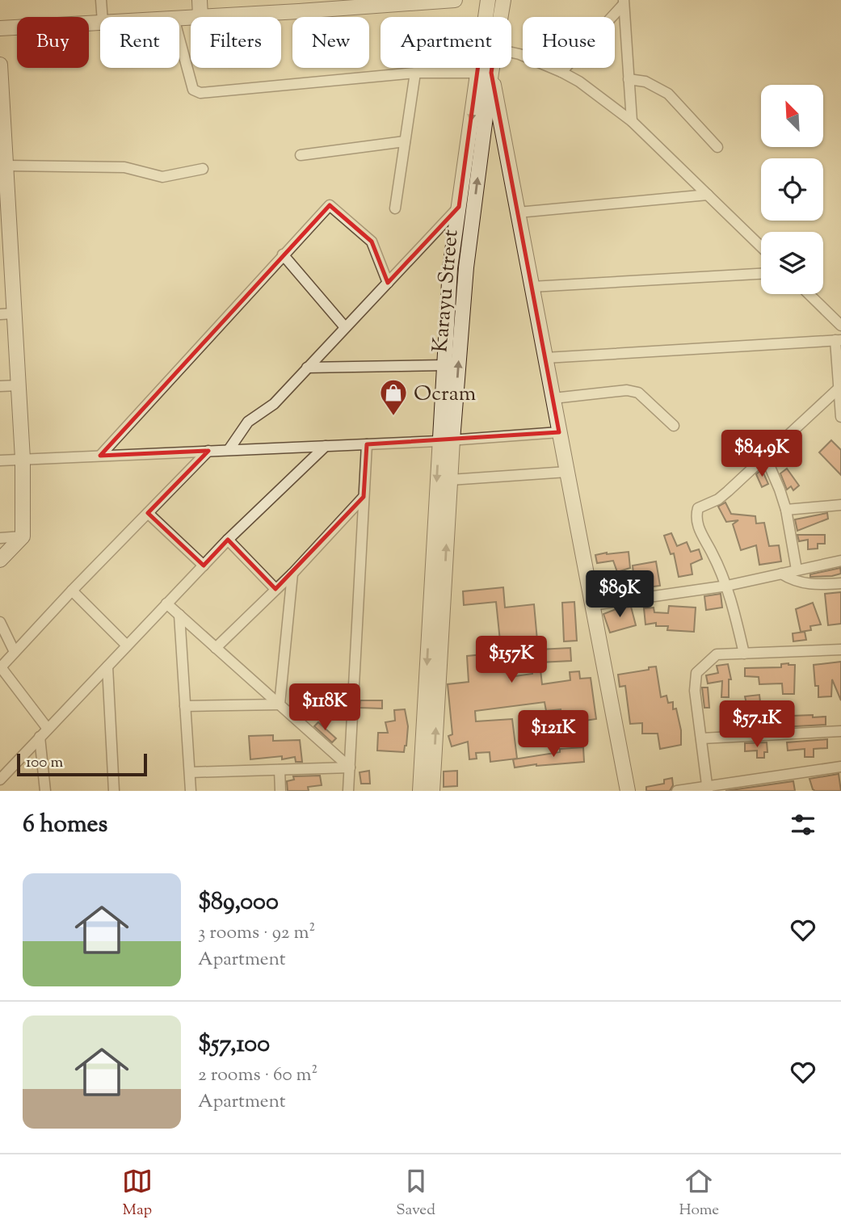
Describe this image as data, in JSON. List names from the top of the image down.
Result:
{
  "streets": {
    "street": ["Karayu Street"]
  },
  "places": {
    "shop": ["Ocram"]
  },
  "scale_bar": "100 m",
  "north": "top left",
  "page": {
    "chip": [
      "Buy",
      "Rent",
      "Filters",
      "New",
      "Apartment",
      "House"
    ],
    "price": [
      "$84.9K",
      "$89K",
      "$157K",
      "$118K",
      "$57.1K",
      "$121K"
    ],
    "scale": "100 m",
    "heading": "6 homes",
    "list": [
      {
        "name": "$89,000",
        "note": "3 rooms · 92 m² · Apartment"
      },
      {
        "name": "$57,100",
        "note": "2 rooms · 60 m² · Apartment"
      }
    ],
    "tabs": ["Map", "Saved", "Home"]
  }
}
